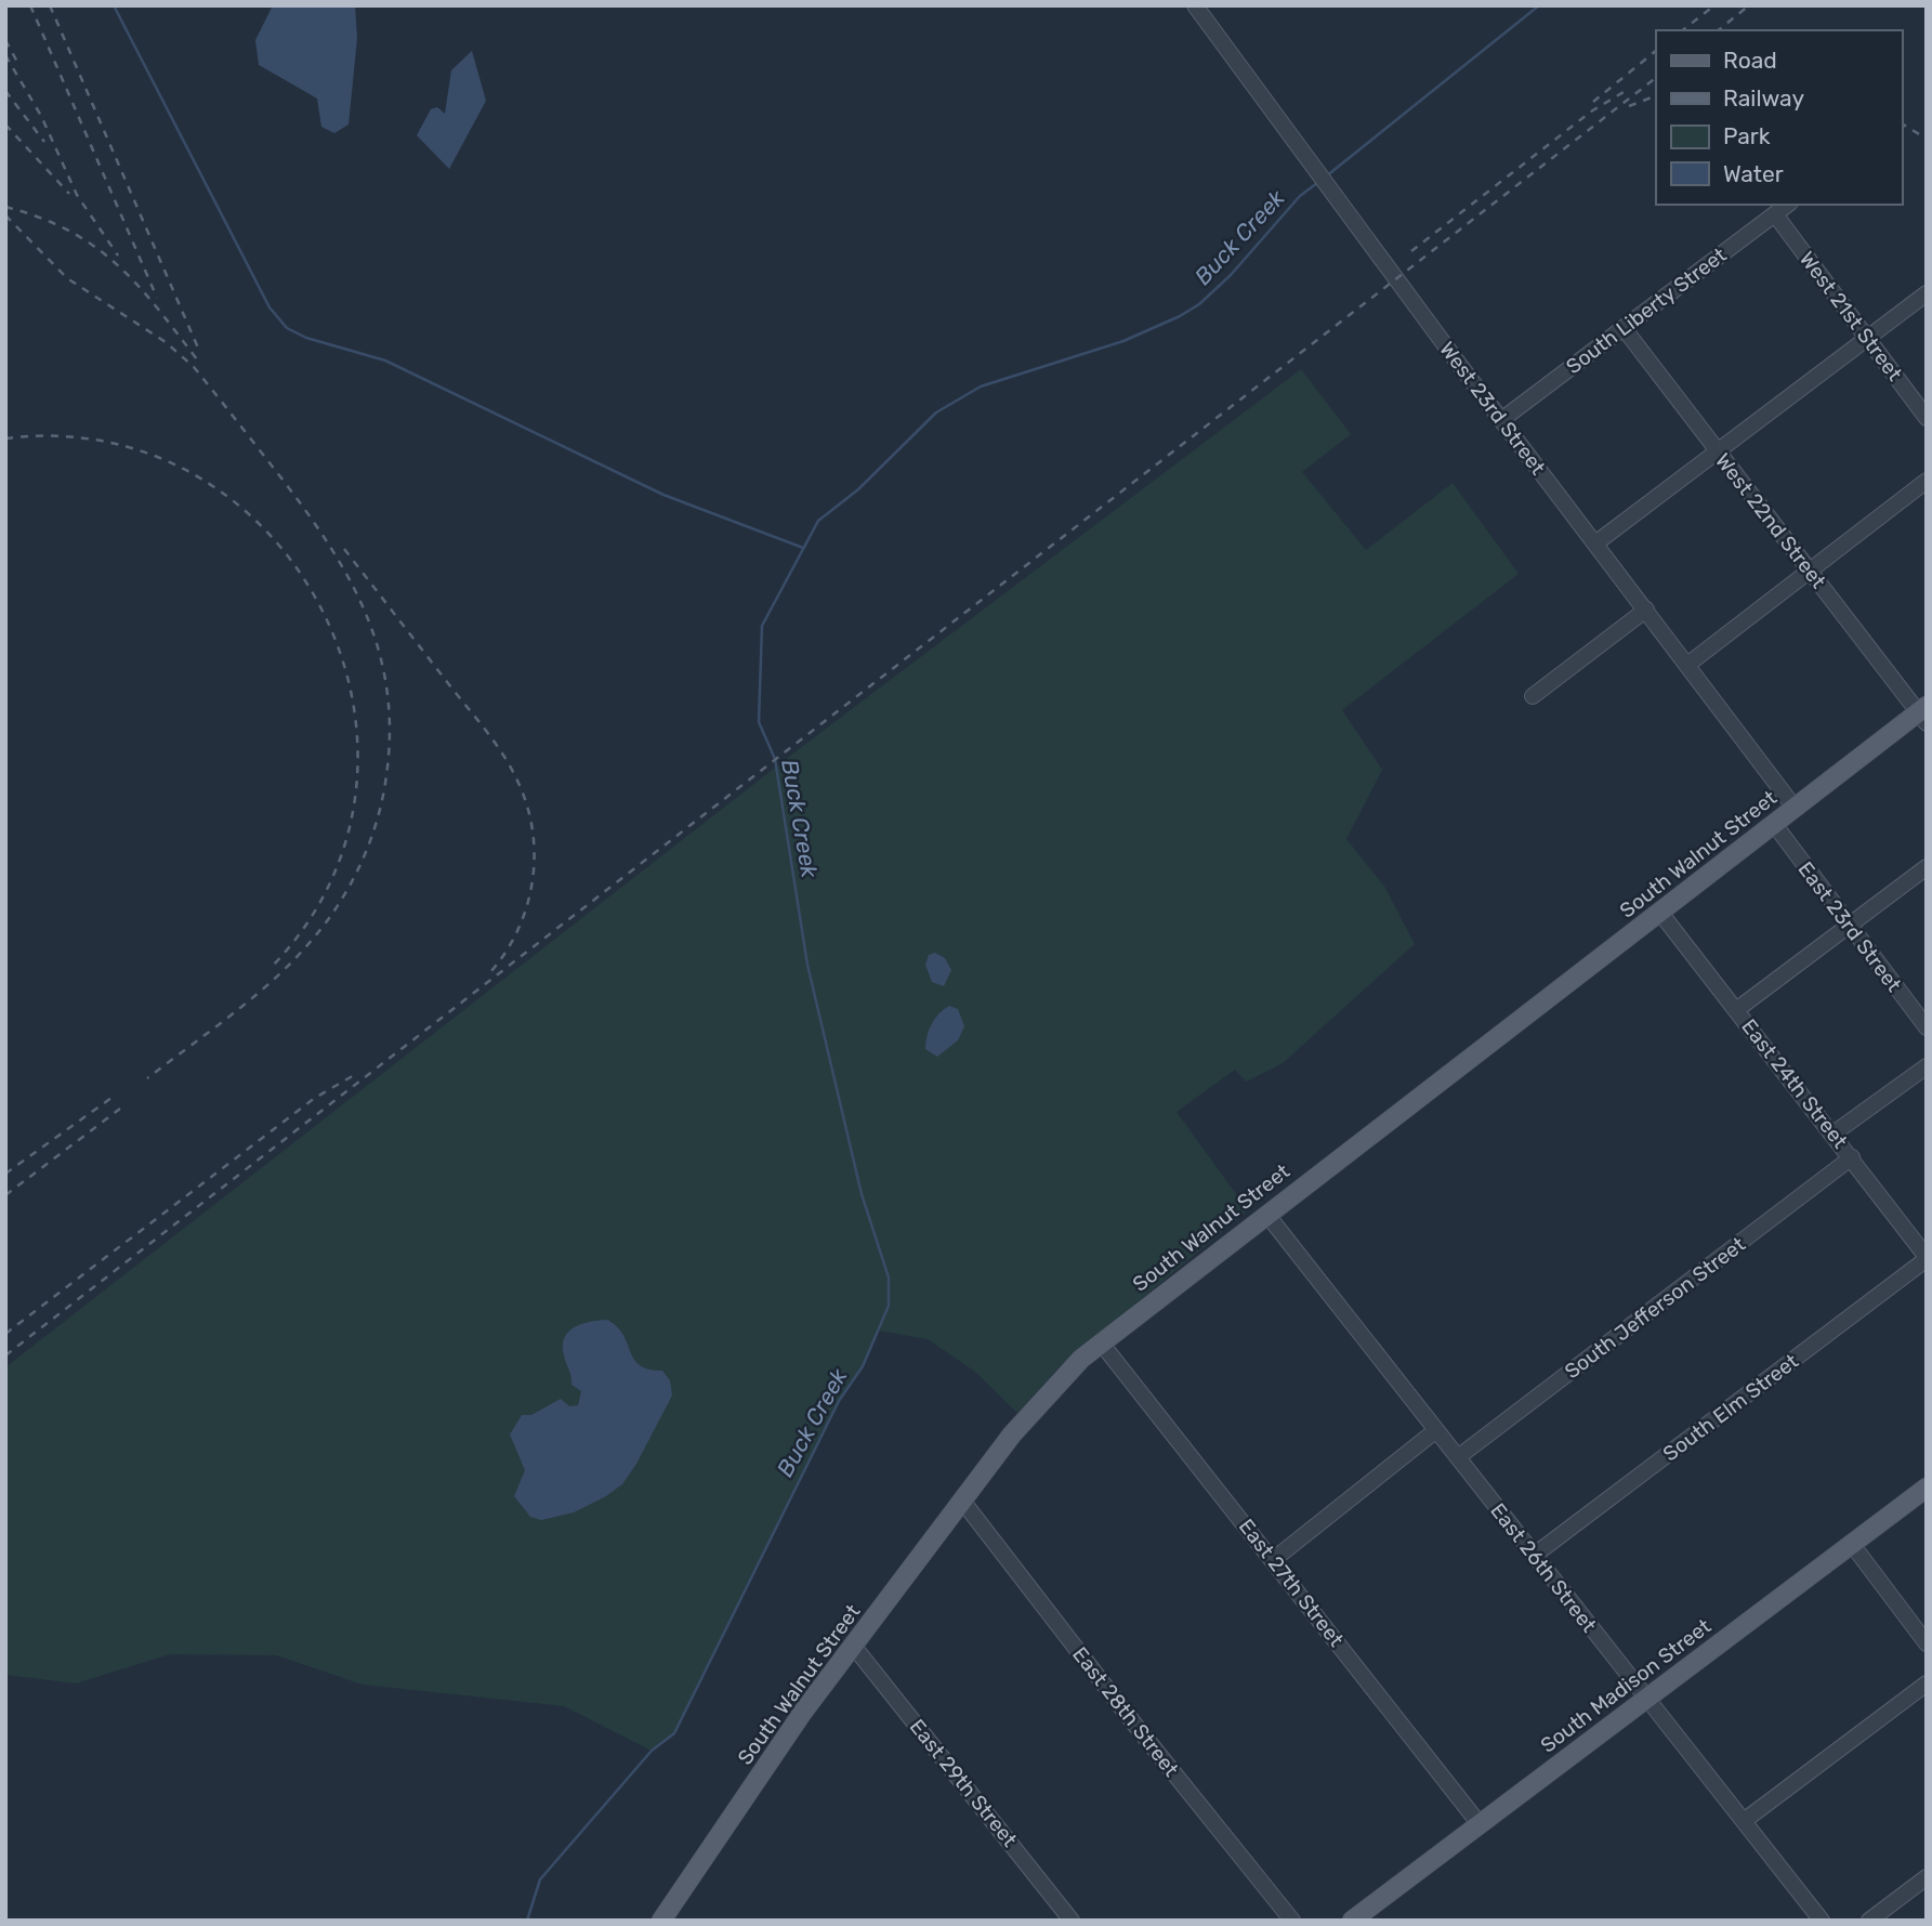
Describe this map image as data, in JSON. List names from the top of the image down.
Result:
{
  "streets": {
    "main road": ["South Walnut Street", "South Madison Street"],
    "street": [
      "South Liberty Street",
      "West 21st Street",
      "West 23rd Street",
      "West 22nd Street",
      "East 23rd Street",
      "East 24th Street",
      "South Jefferson Street",
      "South Elm Street",
      "East 26th Street",
      "East 27th Street",
      "East 28th Street",
      "East 29th Street"
    ]
  },
  "crossings": [
    ["South Liberty Street", "West 21st Street"],
    ["South Liberty Street", "West 23rd Street"],
    ["South Liberty Street", "West 22nd Street"],
    ["West 23rd Street", "South Walnut Street"],
    ["West 22nd Street", "South Walnut Street"],
    ["South Walnut Street", "East 23rd Street"],
    ["South Walnut Street", "East 24th Street"],
    ["South Walnut Street", "East 26th Street"],
    ["South Walnut Street", "East 27th Street"],
    ["South Walnut Street", "East 28th Street"],
    ["South Walnut Street", "East 29th Street"],
    ["East 24th Street", "South Jefferson Street"],
    ["East 24th Street", "South Elm Street"],
    ["South Jefferson Street", "East 26th Street"],
    ["South Elm Street", "East 26th Street"],
    ["East 26th Street", "South Madison Street"],
    ["East 27th Street", "South Madison Street"]
  ],
  "water": ["Buck Creek"],
  "legend": [
    "Road",
    "Railway",
    "Park",
    "Water"
  ]
}
